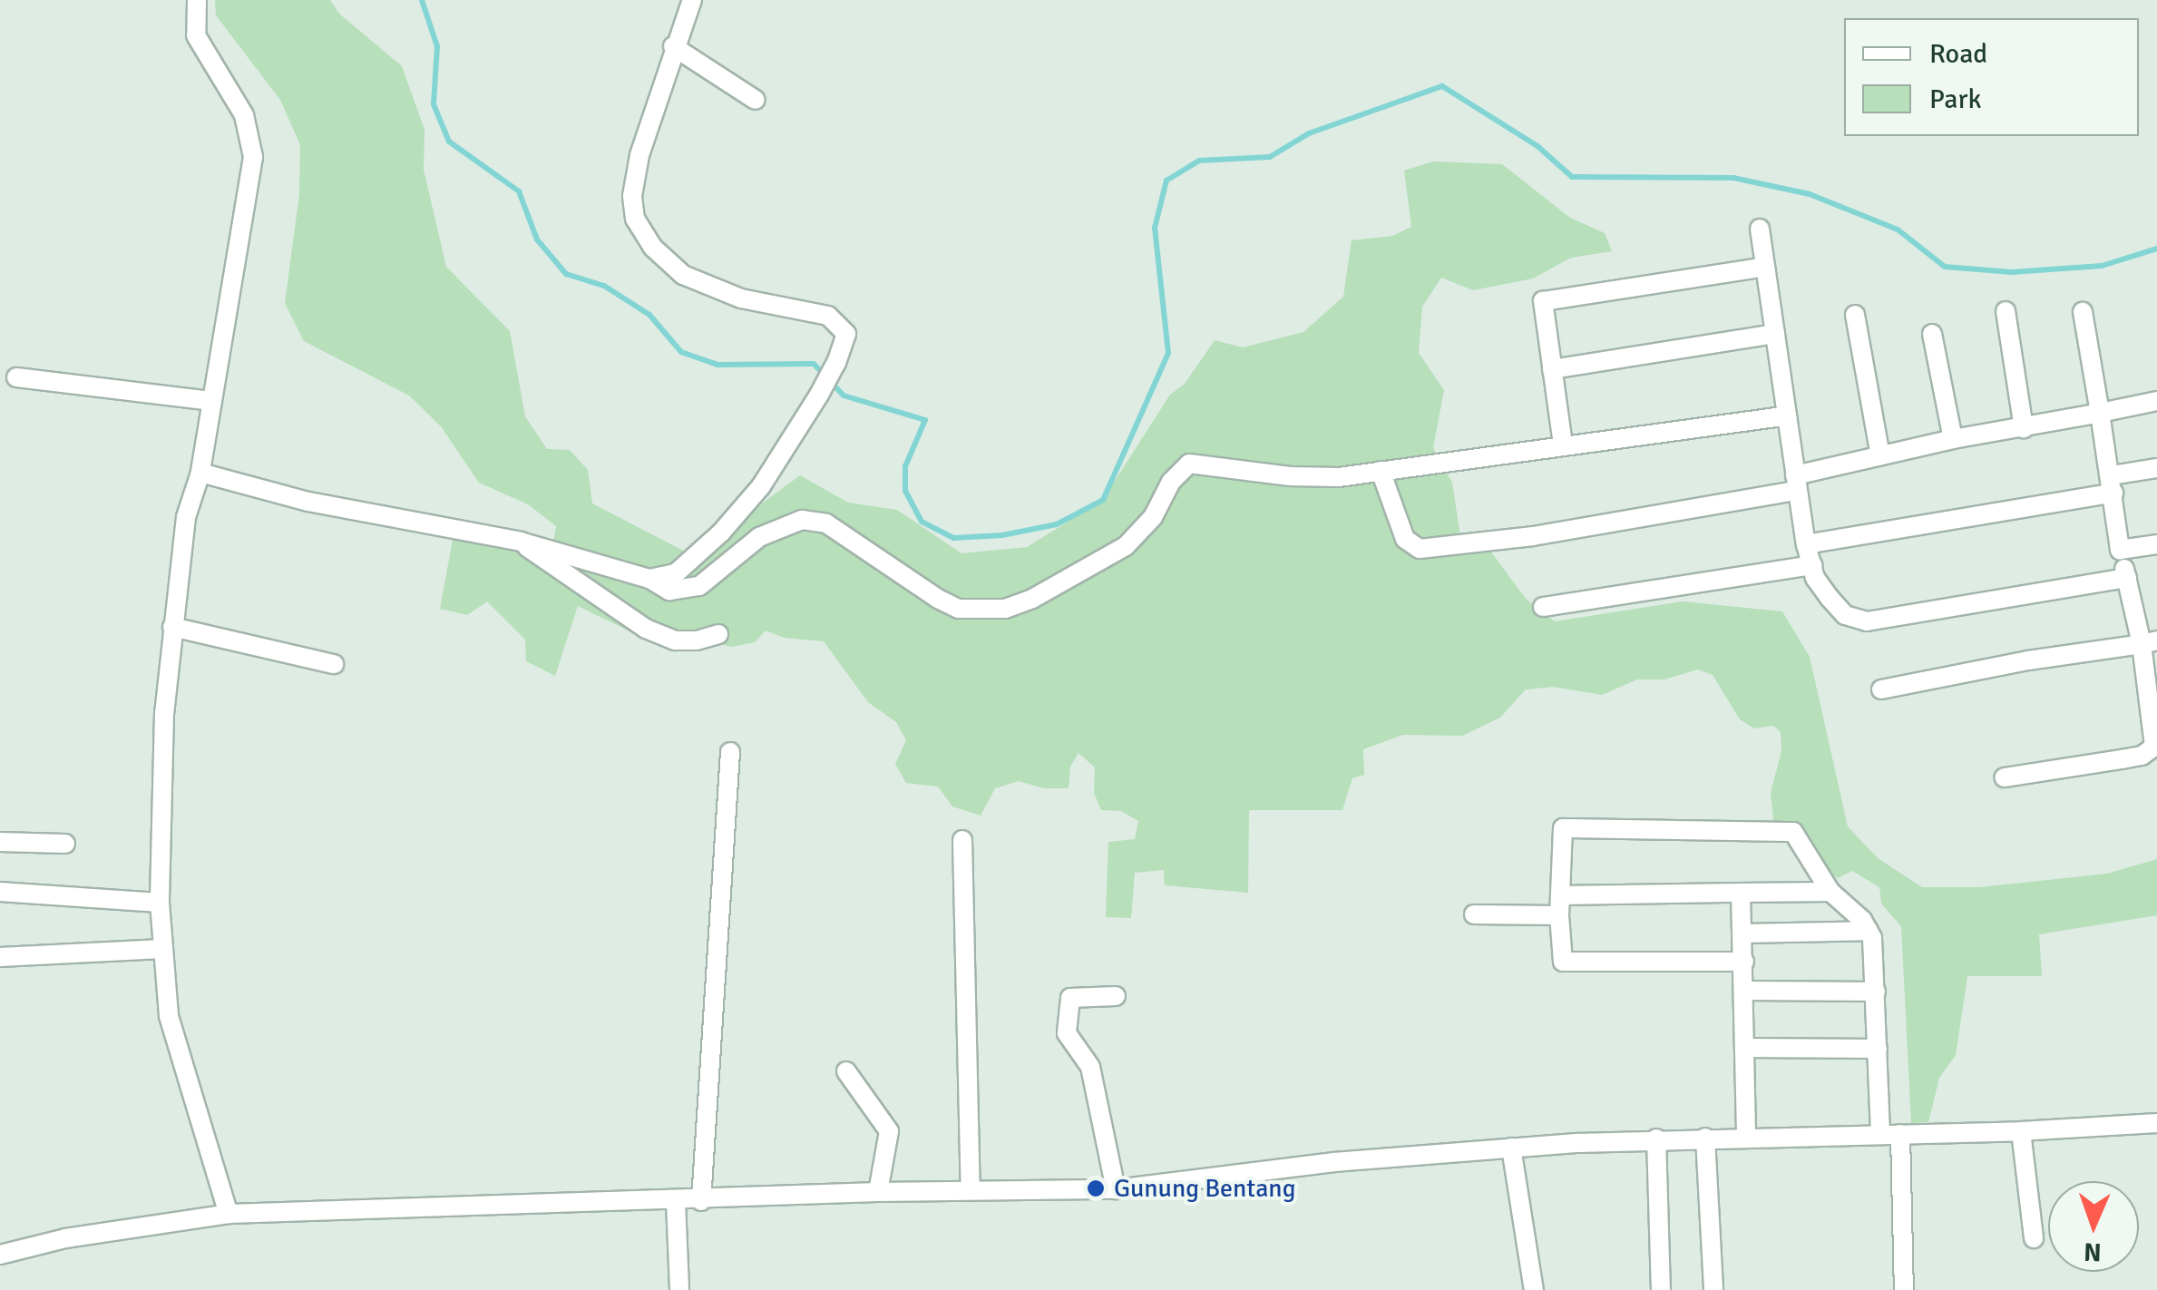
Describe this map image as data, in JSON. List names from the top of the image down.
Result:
{
  "places": ["Gunung Bentang"],
  "legend": ["Road", "Park"],
  "north": "bottom"
}
